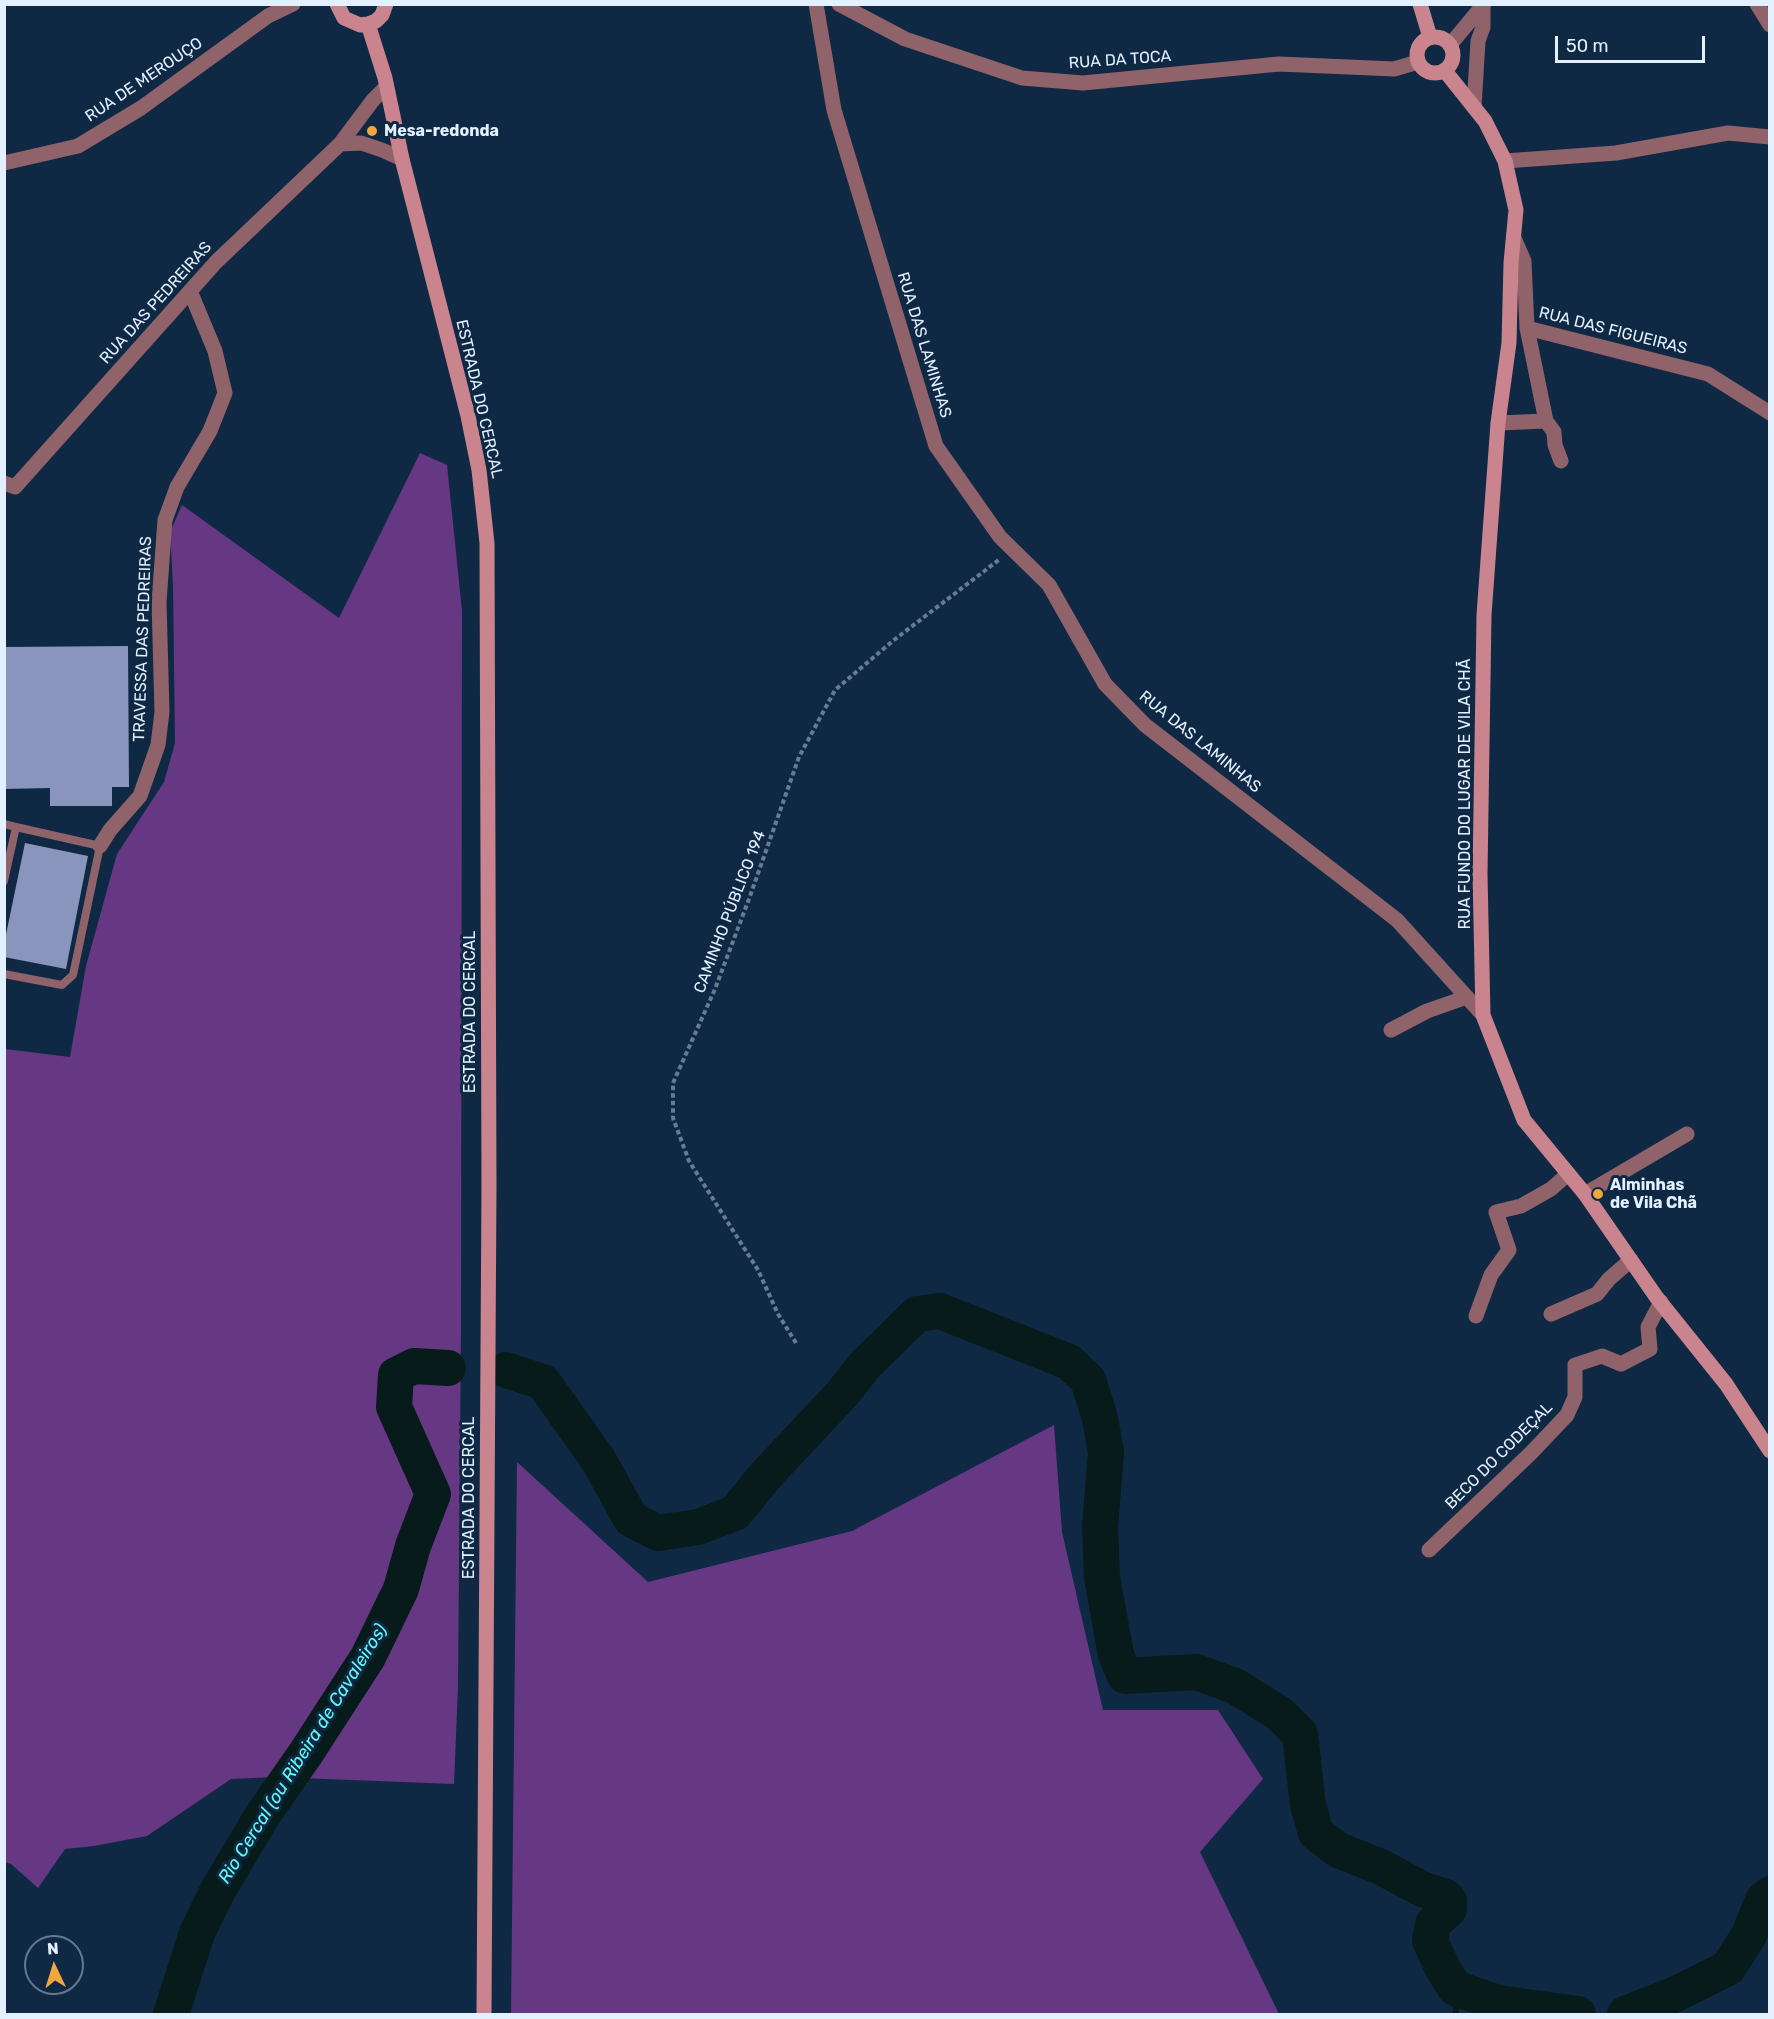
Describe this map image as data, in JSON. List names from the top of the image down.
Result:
{
  "streets": {
    "street": [
      "RUA DA TOCA",
      "RUA DE MEROUÇO",
      "RUA DAS PEDREIRAS",
      "RUA DAS FIGUEIRAS",
      "RUA DAS LAMINHAS",
      "ESTRADA DO CERCAL",
      "TRAVESSA DAS PEDREIRAS",
      "RUA FUNDO DO LUGAR DE VILA CHÃ",
      "BECO DO CODEÇAL"
    ],
    "path": ["CAMINHO PÚBLICO 194"]
  },
  "crossings": [
    ["RUA DA TOCA", "RUA FUNDO DO LUGAR DE VILA CHÃ"],
    ["RUA DAS PEDREIRAS", "ESTRADA DO CERCAL"],
    ["RUA DAS PEDREIRAS", "TRAVESSA DAS PEDREIRAS"],
    ["RUA DAS FIGUEIRAS", "RUA FUNDO DO LUGAR DE VILA CHÃ"],
    ["RUA DAS LAMINHAS", "RUA FUNDO DO LUGAR DE VILA CHÃ"],
    ["RUA DAS LAMINHAS", "CAMINHO PÚBLICO 194"],
    ["RUA FUNDO DO LUGAR DE VILA CHÃ", "BECO DO CODEÇAL"]
  ],
  "water": ["Rio Cercal (ou Ribeira de Cavaleiros)"],
  "places": ["Mesa-redonda", "Alminhas de Vila Chã"],
  "scale_bar": "50 m",
  "north": "top"
}
